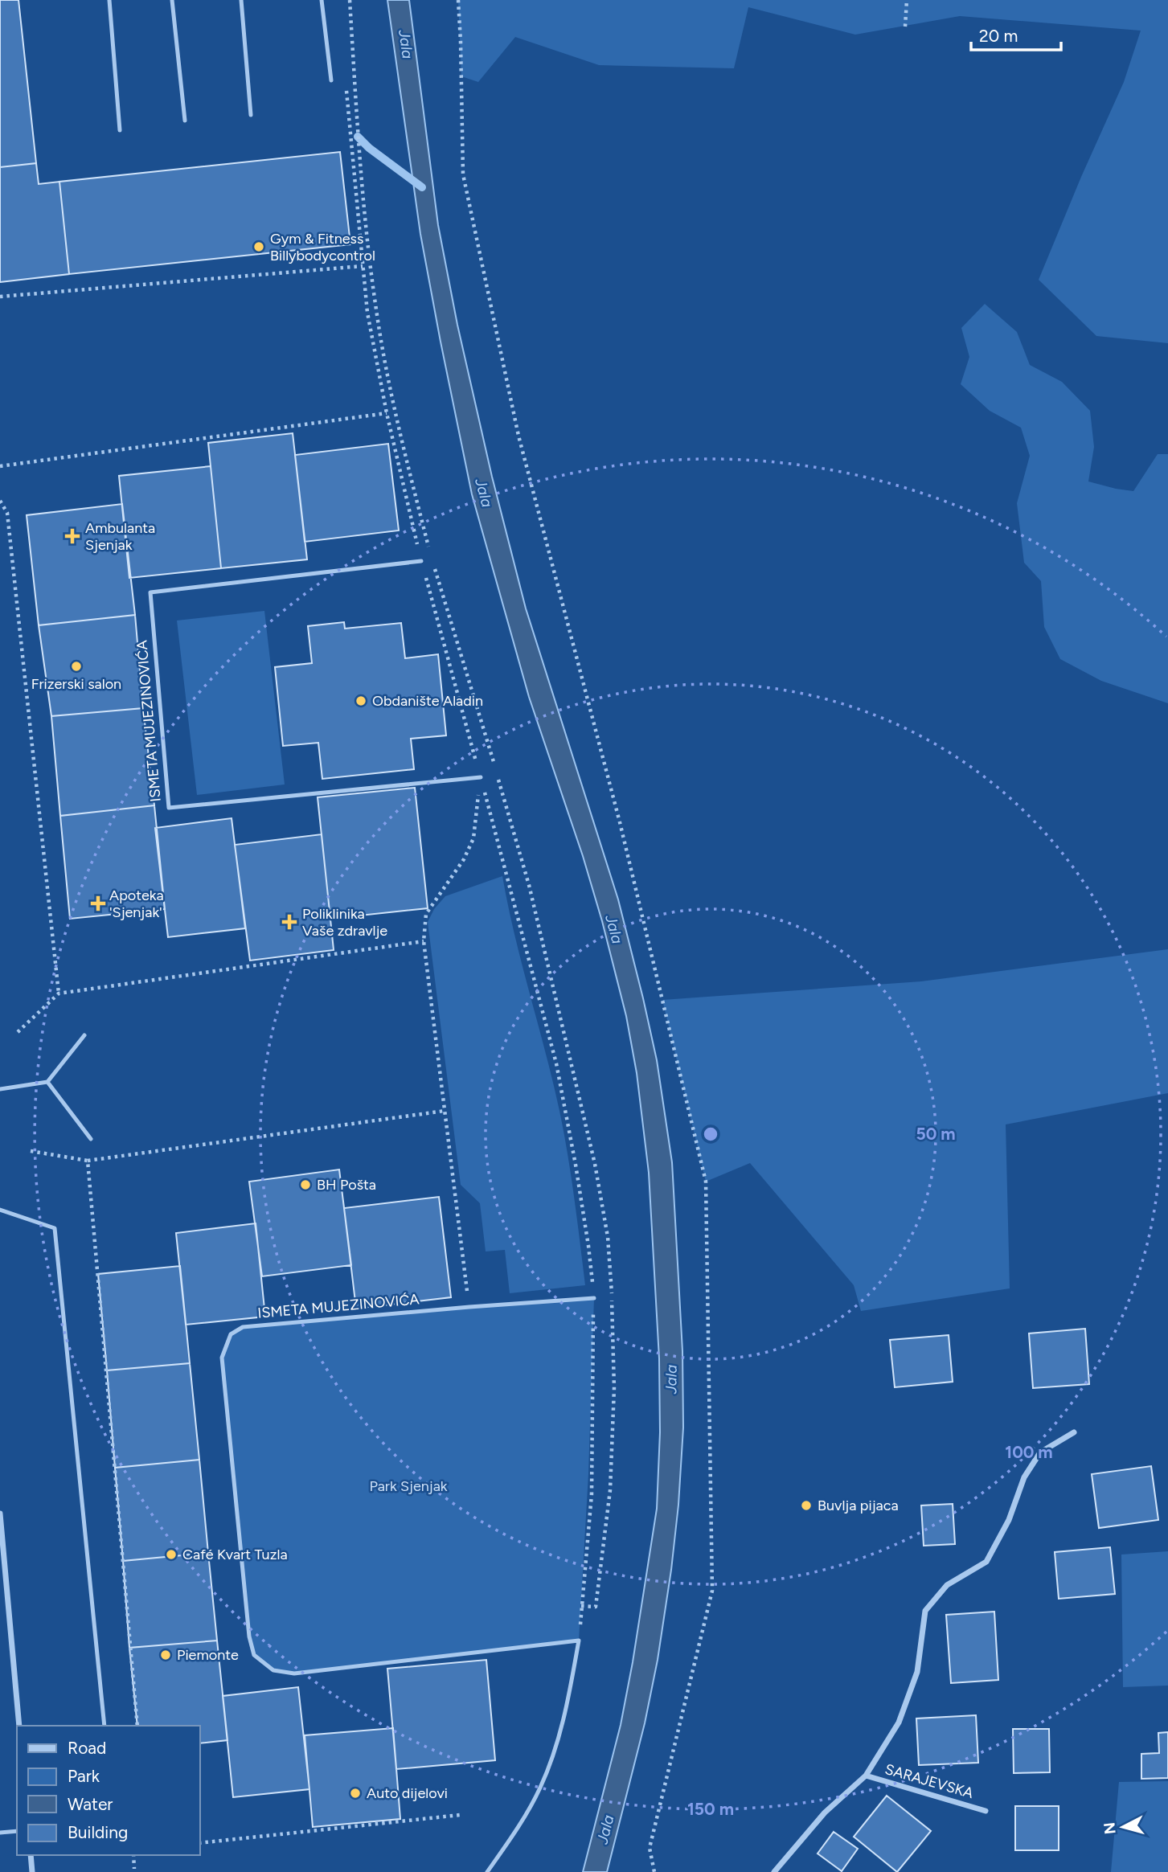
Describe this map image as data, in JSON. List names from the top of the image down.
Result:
{
  "streets": {
    "street": ["SARAJEVSKA"],
    "lane": ["ISMETA MUJEZINOVIĆA"]
  },
  "water": ["Jala"],
  "parks": ["Park Sjenjak"],
  "places": {
    "other": [
      "Gym & Fitness Billybodycontrol",
      "Frizerski salon",
      "Obdanište Aladin",
      "BH Pošta",
      "Buvlja pijaca",
      "Café Kvart Tuzla",
      "Piemonte",
      "Auto dijelovi"
    ],
    "health": ["Ambulanta Sjenjak", "Apoteka 'Sjenjak'", "Poliklinika Vaše zdravlje"]
  },
  "legend": [
    "Road",
    "Park",
    "Water",
    "Building"
  ],
  "scale_bar": "20 m",
  "north": "left",
  "rings": ["50 m", "100 m", "150 m"]
}
